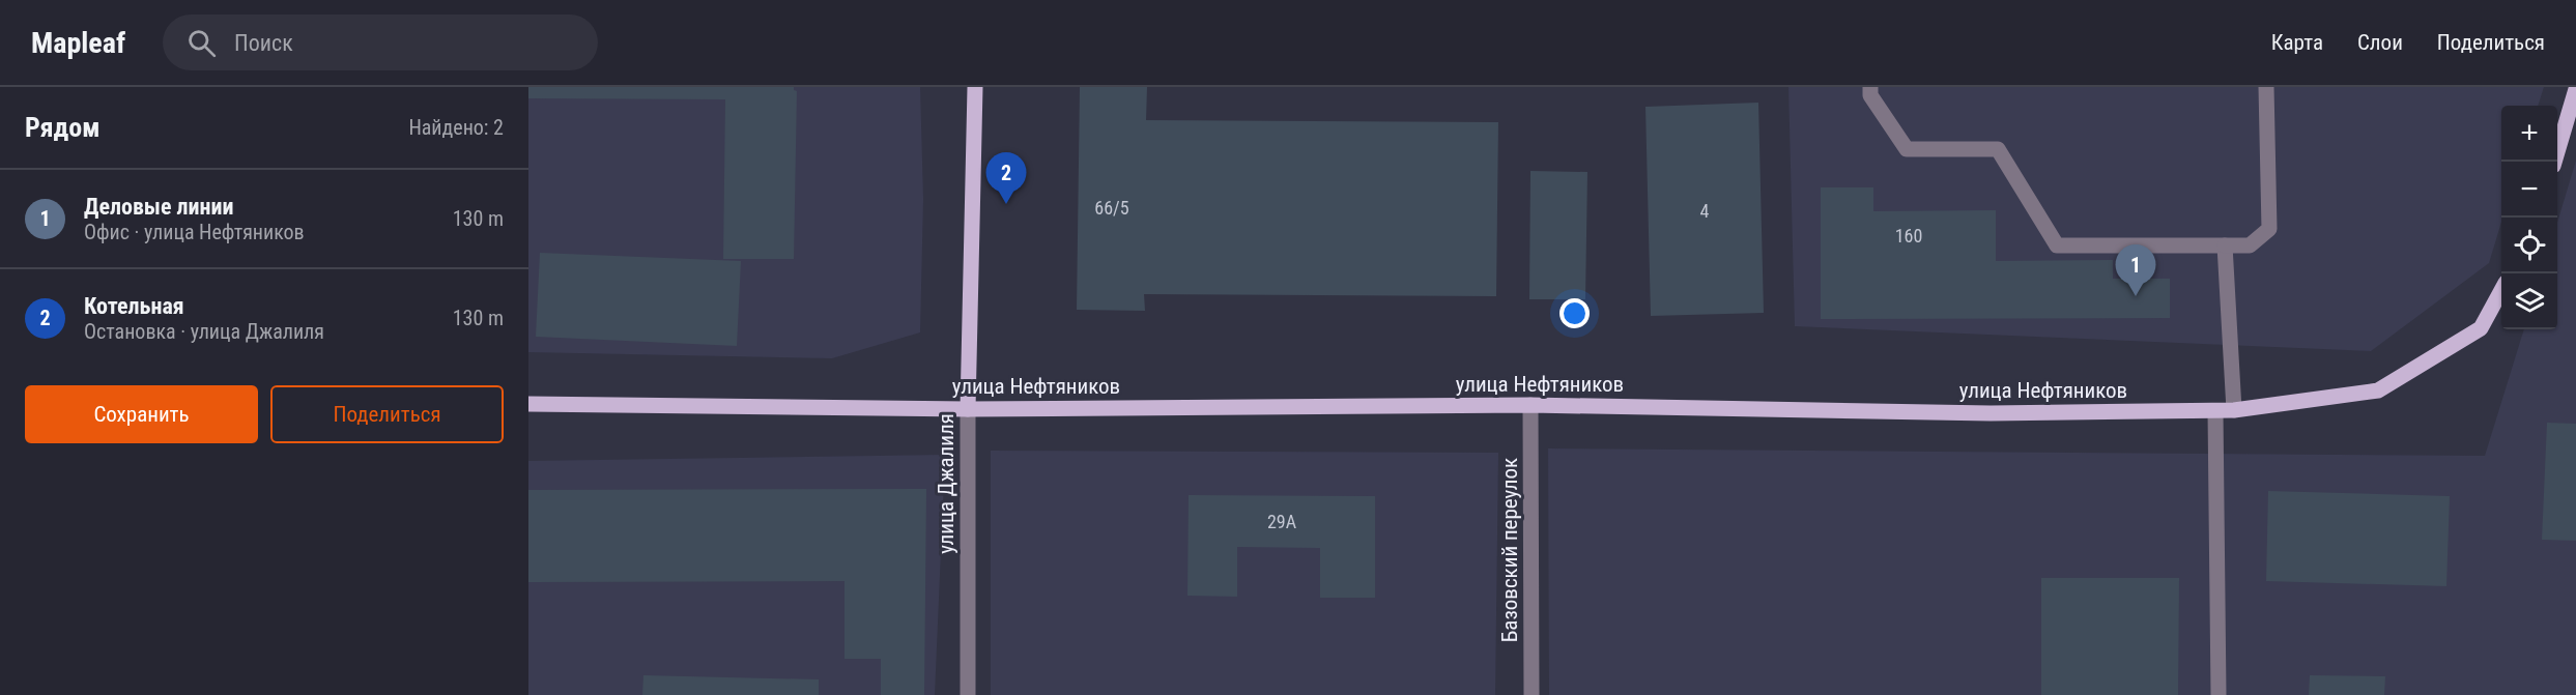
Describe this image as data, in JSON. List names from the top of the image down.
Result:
{
  "streets": {
    "main road": ["улица Нефтяников", "улица Джалиля"],
    "street": ["Базовский переулок"]
  },
  "crossings": [
    ["улица Нефтяников", "улица Джалиля"],
    ["улица Нефтяников", "Базовский переулок"]
  ],
  "house_numbers": [
    "66/5",
    "4",
    "160",
    "29А"
  ],
  "page": {
    "header": "Mapleaf",
    "search": "Поиск",
    "nav": ["Карта", "Слои", "Поделиться"],
    "heading": ["Рядом", "Найдено: 2"],
    "map_buttons": ["+", "−"],
    "pins": ["2", "1"],
    "list": [
      {
        "mark": "1",
        "name": "Деловые линии",
        "note": "Офис · улица Нефтяников",
        "value": "130 m"
      },
      {
        "mark": "2",
        "name": "Котельная",
        "note": "Остановка · улица Джалиля",
        "value": "130 m"
      }
    ],
    "buttons": ["Сохранить", "Поделиться"]
  }
}
